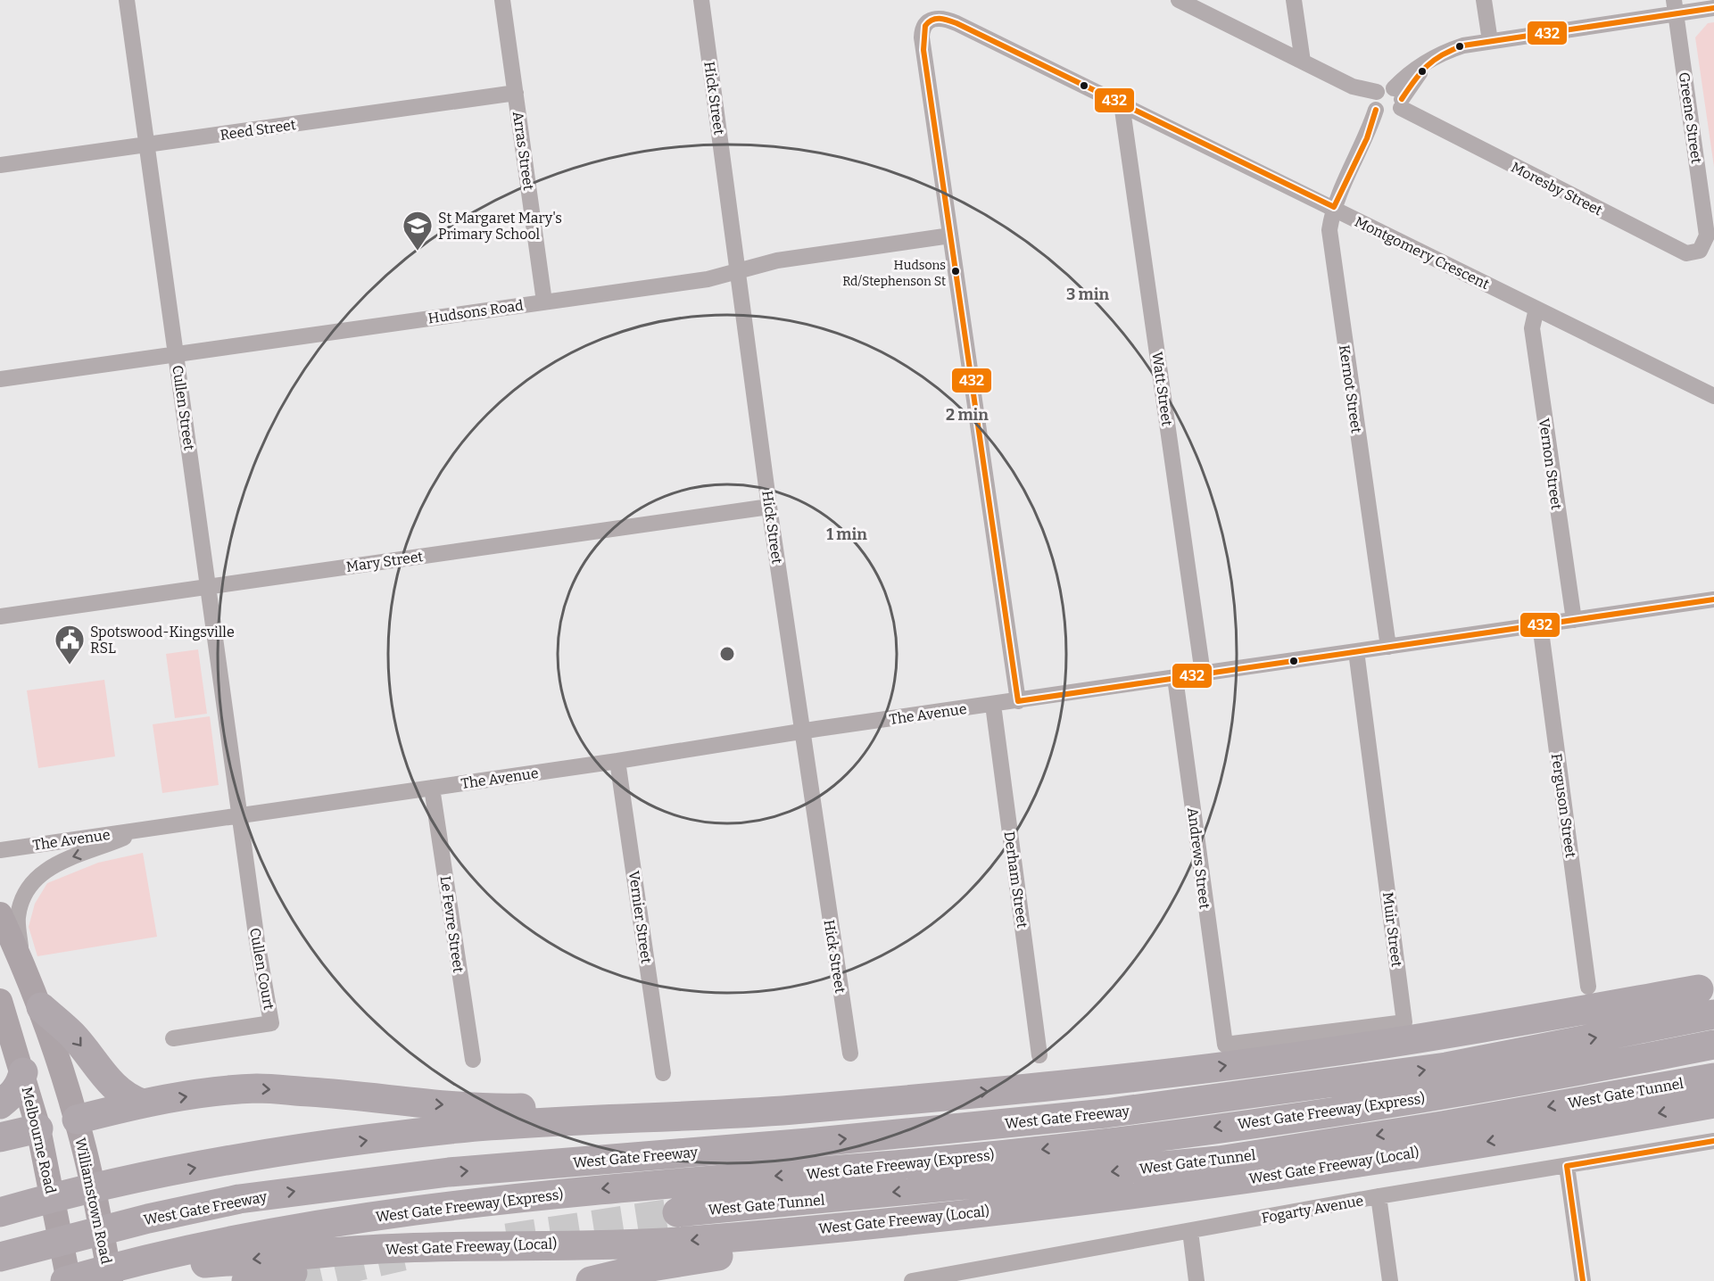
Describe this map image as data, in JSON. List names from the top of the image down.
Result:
{
  "streets": {
    "highway": [
      "West Gate Tunnel",
      "West Gate Freeway (Express)",
      "West Gate Freeway",
      "West Gate Freeway (Local)"
    ],
    "main road": ["Melbourne Road", "Williamstown Road"],
    "street": [
      "Hick Street",
      "Greene Street",
      "Reed Street",
      "Arras Street",
      "Moresby Street",
      "Montgomery Crescent",
      "Hudsons Road",
      "Watt Street",
      "Kernot Street",
      "Cullen Street",
      "Vernon Street",
      "Mary Street",
      "The Avenue",
      "Ferguson Street",
      "Andrews Street",
      "Derham Street",
      "Vernier Street",
      "Le Fevre Street",
      "Muir Street",
      "Cullen Court",
      "Fogarty Avenue"
    ]
  },
  "crossings": [
    ["Hick Street", "Hudsons Road"],
    ["Hick Street", "Mary Street"],
    ["Hick Street", "The Avenue"],
    ["Greene Street", "Moresby Street"],
    ["Reed Street", "Arras Street"],
    ["Reed Street", "Cullen Street"],
    ["Arras Street", "Hudsons Road"],
    ["Montgomery Crescent", "Hudsons Road"],
    ["Montgomery Crescent", "Watt Street"],
    ["Montgomery Crescent", "Kernot Street"],
    ["Montgomery Crescent", "Vernon Street"],
    ["Hudsons Road", "Cullen Street"],
    ["Watt Street", "The Avenue"],
    ["Kernot Street", "The Avenue"],
    ["Cullen Street", "Mary Street"],
    ["Cullen Street", "The Avenue"],
    ["Cullen Street", "Cullen Court"],
    ["Vernon Street", "The Avenue"],
    ["The Avenue", "Ferguson Street"],
    ["The Avenue", "Andrews Street"],
    ["The Avenue", "Derham Street"],
    ["The Avenue", "Vernier Street"],
    ["The Avenue", "Le Fevre Street"],
    ["The Avenue", "Muir Street"],
    ["The Avenue", "Cullen Court"],
    ["Andrews Street", "Muir Street"],
    ["West Gate Freeway (Express)", "West Gate Freeway"],
    ["West Gate Freeway (Express)", "West Gate Freeway (Local)"],
    ["Melbourne Road", "West Gate Freeway (Local)"],
    ["Melbourne Road", "Williamstown Road"],
    ["West Gate Freeway (Local)", "Williamstown Road"]
  ],
  "places": {
    "school or university": ["St Margaret Mary's Primary School"],
    "other": ["Hudsons Rd/Stephenson St"],
    "public building": ["Spotswood-Kingsville RSL"]
  },
  "lines": ["transit line 432"],
  "rings": ["3 min", "2 min", "1 min"]
}
